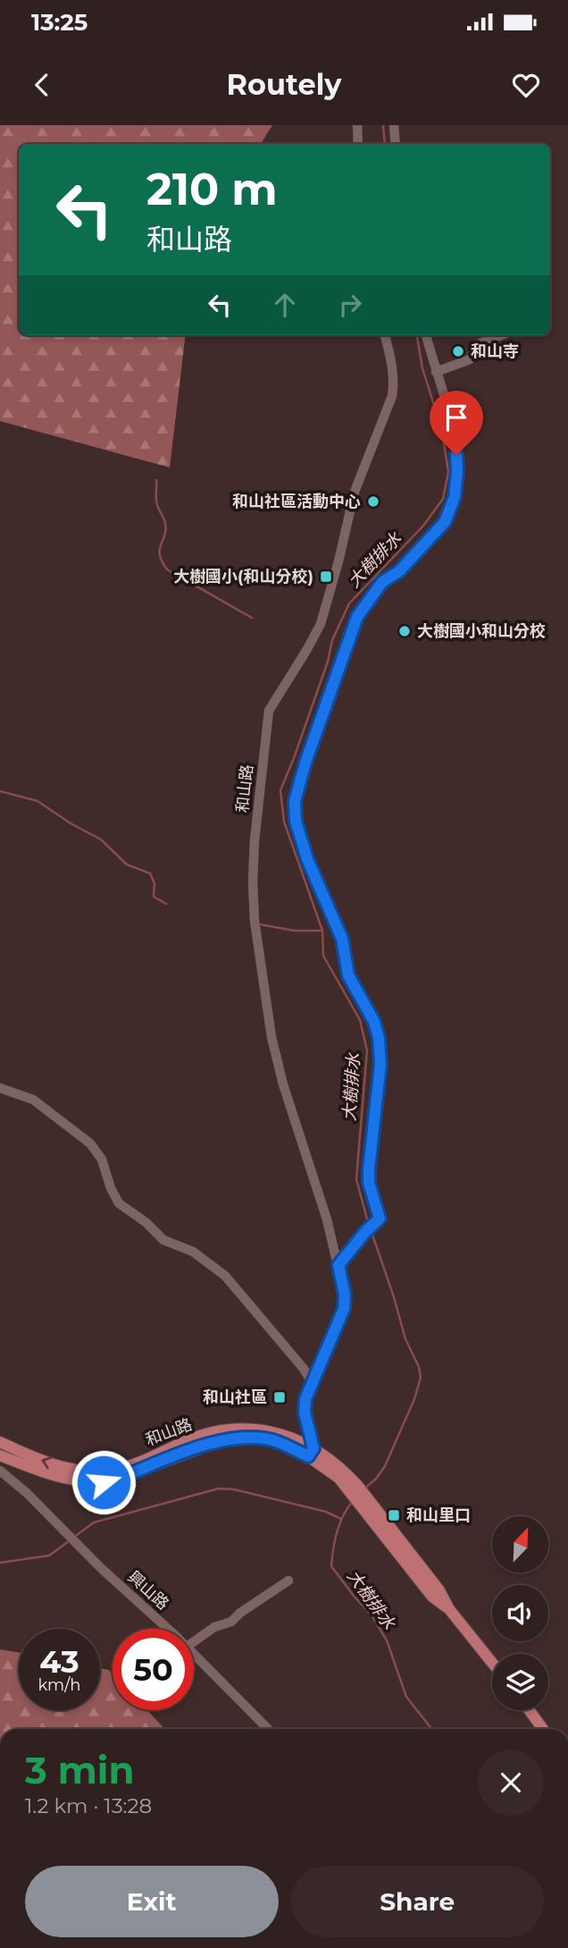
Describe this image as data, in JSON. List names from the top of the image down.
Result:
{
  "streets": {
    "main road": ["和山路"],
    "street": ["興山路"]
  },
  "water": ["大樹排水"],
  "places": {
    "other": ["和山寺", "和山社區活動中心", "大樹國小和山分校"],
    "transit": ["大樹國小(和山分校)", "和山社區", "和山里口"]
  },
  "north": "top right",
  "page": {
    "status": "13:25",
    "header": "Routely",
    "turn": ["210 m", "和山路"],
    "speed": "43 km/h",
    "limit": "50",
    "heading": ["3 min", "1.2 km · 13:28"],
    "buttons": ["Exit", "Share"]
  }
}
